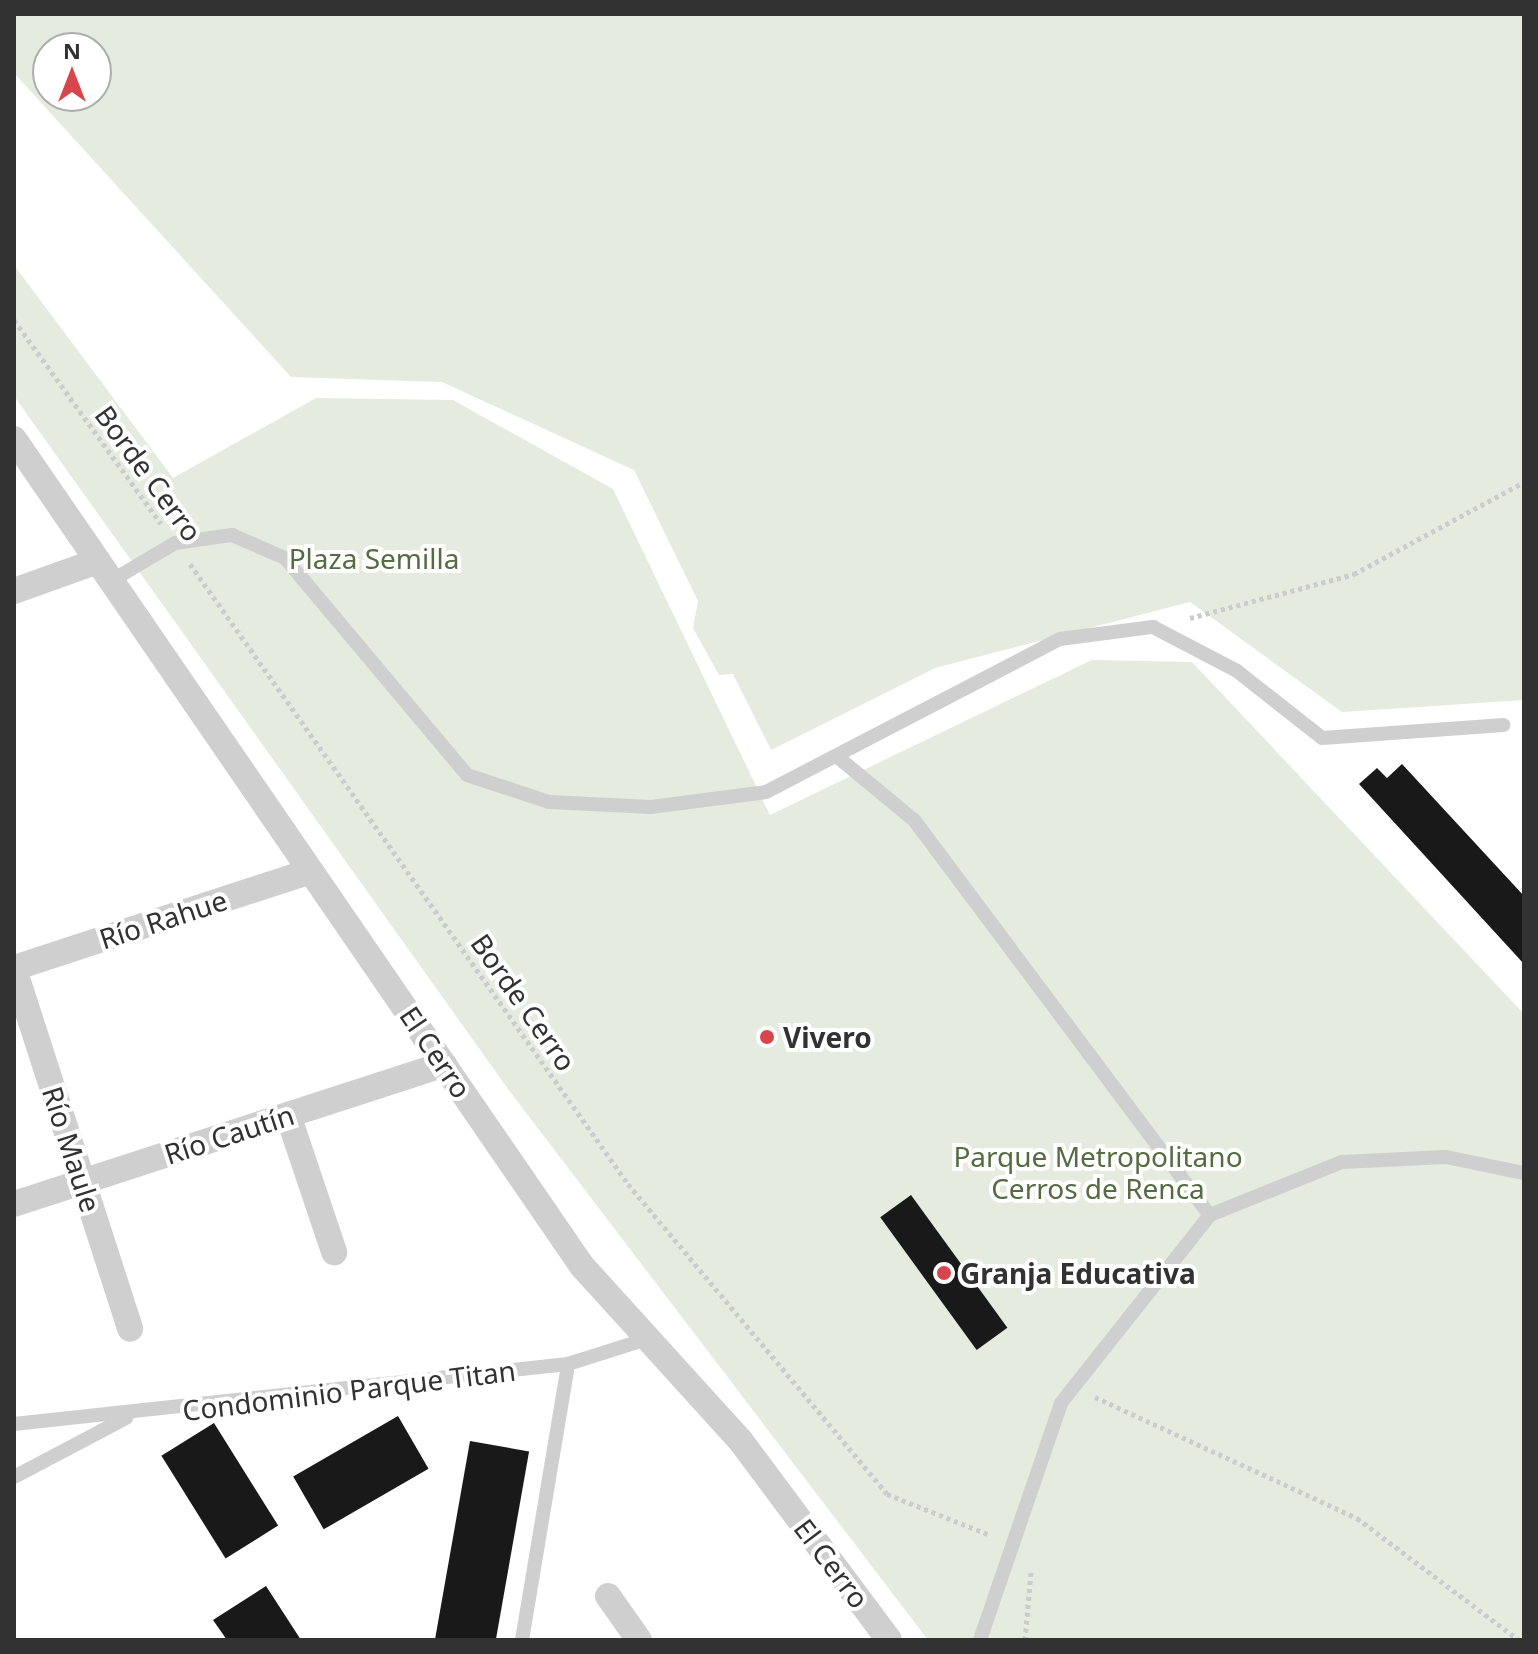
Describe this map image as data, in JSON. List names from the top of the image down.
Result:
{
  "streets": {
    "street": [
      "Río Rahue",
      "El Cerro",
      "Río Cautín",
      "Río Maule"
    ],
    "lane": ["Condominio Parque Titan"],
    "path": ["Borde Cerro"]
  },
  "crossings": [
    ["Río Rahue", "El Cerro"],
    ["Río Rahue", "Río Maule"],
    ["El Cerro", "Río Cautín"],
    ["El Cerro", "Condominio Parque Titan"],
    ["Río Cautín", "Río Maule"]
  ],
  "parks": ["Plaza Semilla", "Parque Metropolitano Cerros de Renca"],
  "places": ["Vivero", "Granja Educativa"],
  "north": "top"
}
